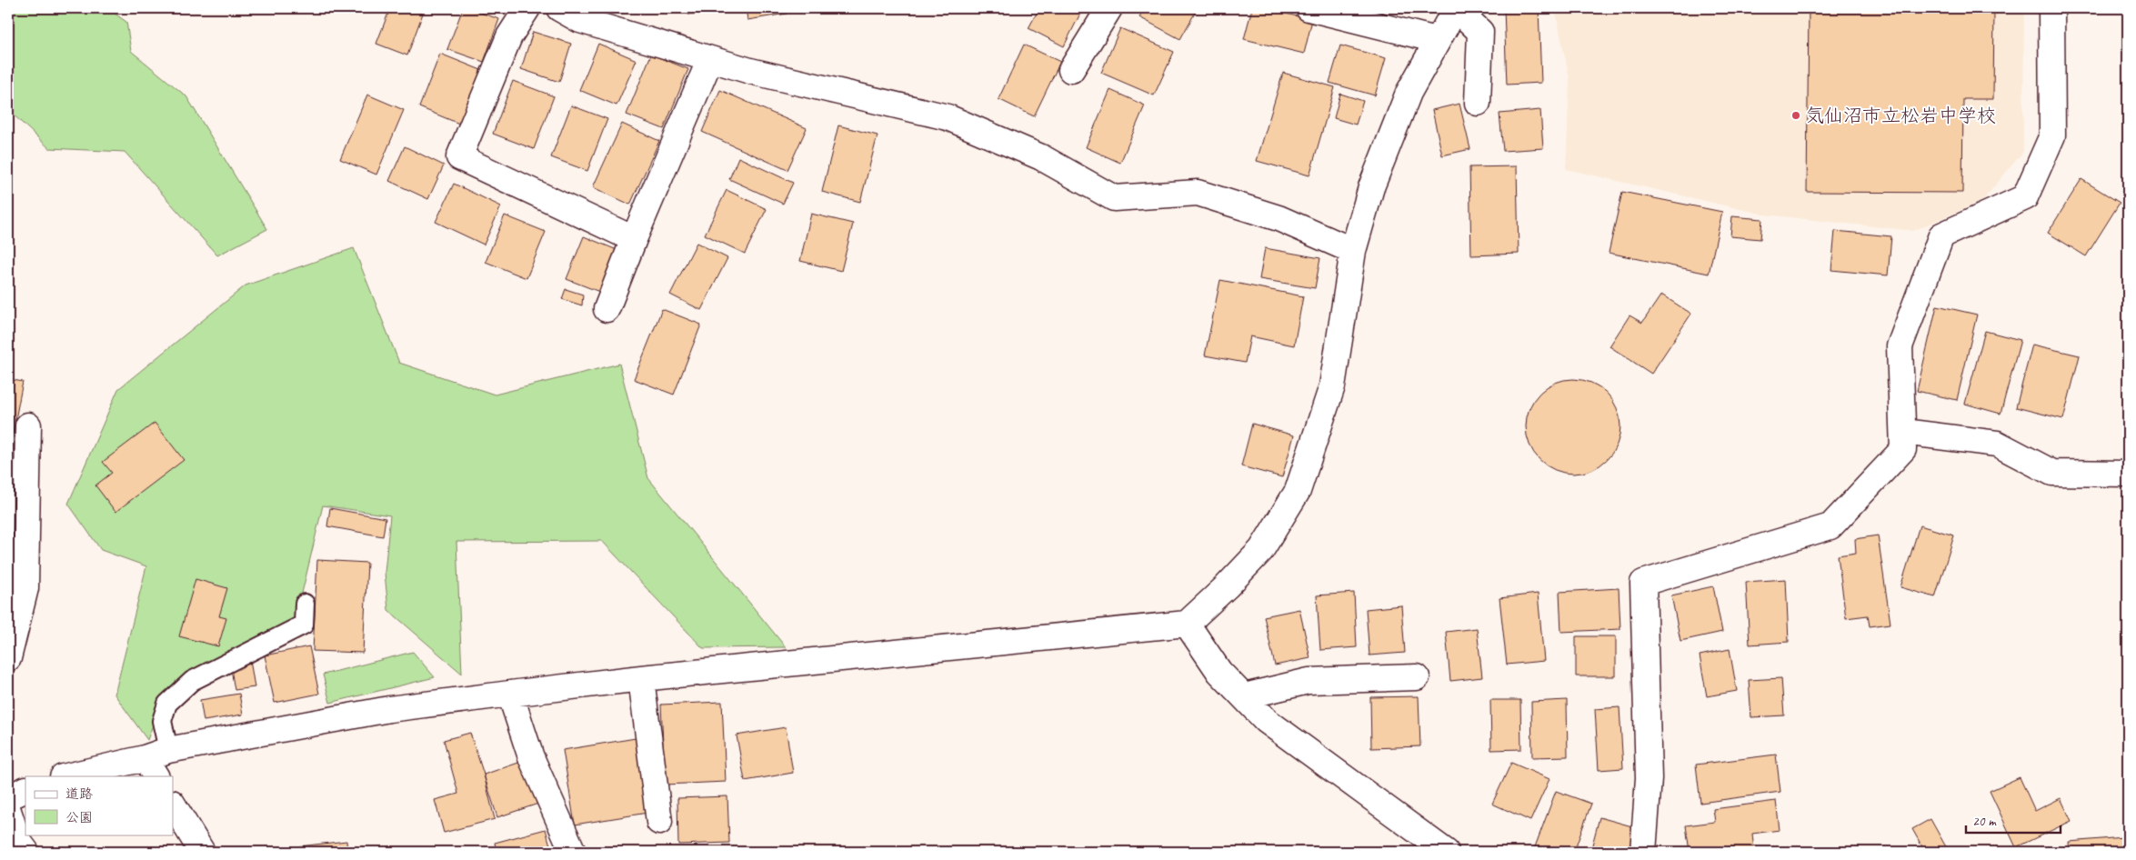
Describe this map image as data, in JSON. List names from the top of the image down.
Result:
{
  "places": ["気仙沼市立松岩中学校"],
  "legend": ["道路", "公園"],
  "scale_bar": "20 m"
}
